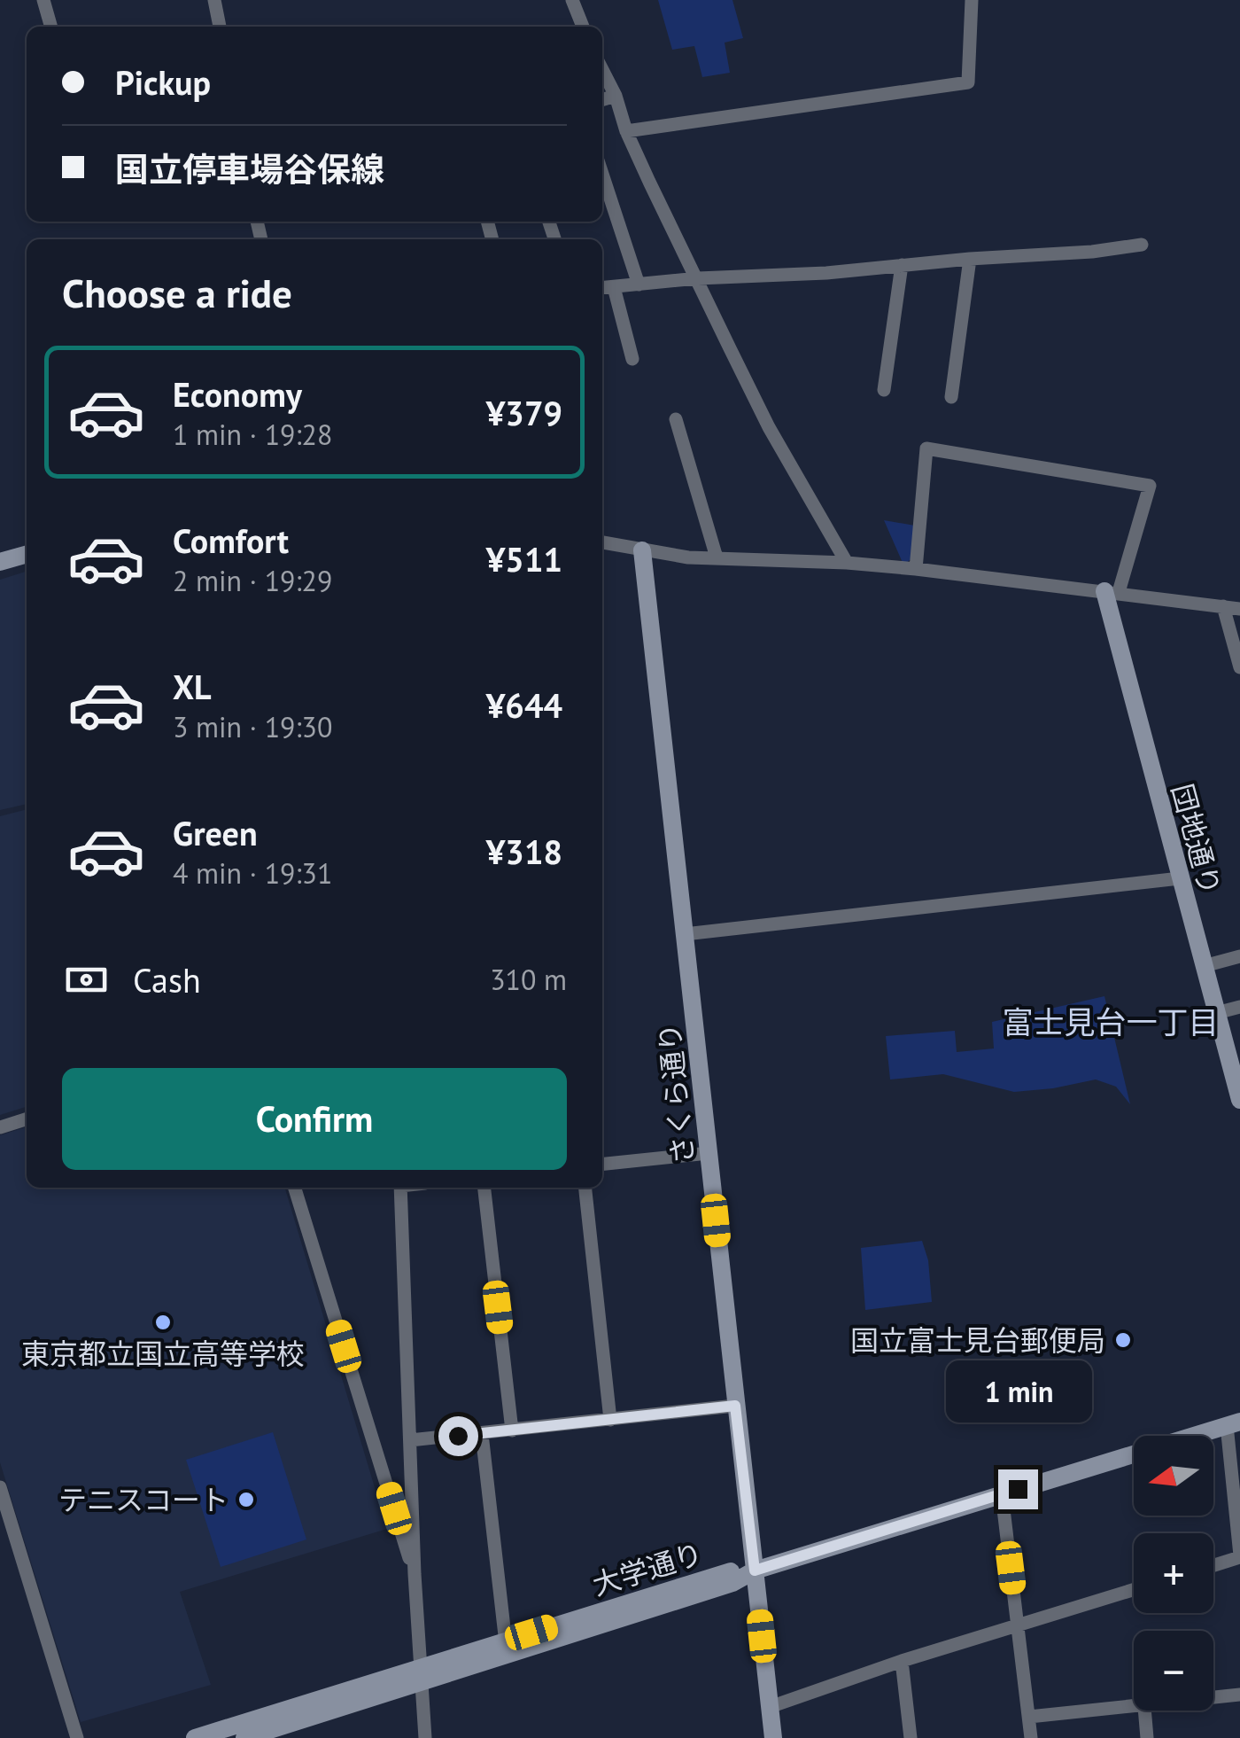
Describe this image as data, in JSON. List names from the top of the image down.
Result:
{
  "streets": {
    "street": ["団地通り", "さくら通り", "大学通り"]
  },
  "crossings": [
    ["さくら通り", "大学通り"]
  ],
  "districts": ["富士見台一丁目"],
  "places": ["東京都立国立高等学校", "国立富士見台郵便局", "テニスコート"],
  "north": "left",
  "page": {
    "banner": ["Pickup", "国立停車場谷保線"],
    "heading": "Choose a ride",
    "list": [
      {
        "name": "Economy",
        "note": "1 min · 19:28",
        "value": "¥379"
      },
      {
        "name": "Comfort",
        "note": "2 min · 19:29",
        "value": "¥511"
      },
      {
        "name": "XL",
        "note": "3 min · 19:30",
        "value": "¥644"
      },
      {
        "name": "Green",
        "note": "4 min · 19:31",
        "value": "¥318"
      }
    ],
    "pay": ["Cash", "310 m"],
    "buttons": "Confirm",
    "bubble": "1 min",
    "map_buttons": ["+", "−"]
  }
}
